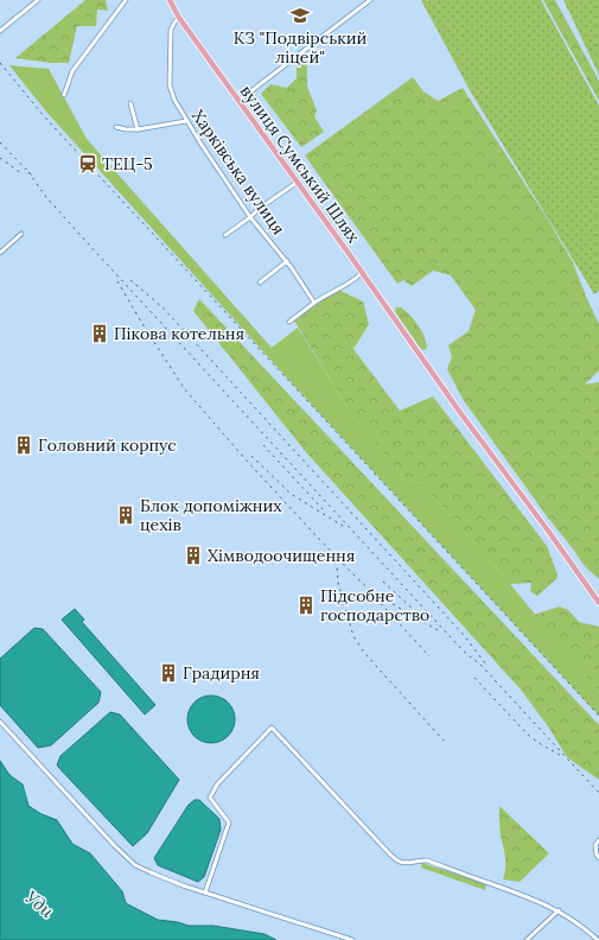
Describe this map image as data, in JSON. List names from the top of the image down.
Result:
{
  "streets": {
    "main road": ["вулиця Сумський Шлях"],
    "street": ["Харківська вулиця"]
  },
  "crossings": [
    ["вулиця Сумський Шлях", "Харківська вулиця"]
  ],
  "water": ["Уди"],
  "places": {
    "school or university": ["КЗ \"Подвірський ліцей\""],
    "station": ["ТЕЦ-5"],
    "building": [
      "Пікова котельня",
      "Головний корпус",
      "Блок допоміжних цехів",
      "Хімводоочищення",
      "Підсобне господарство",
      "Градирня"
    ]
  }
}
